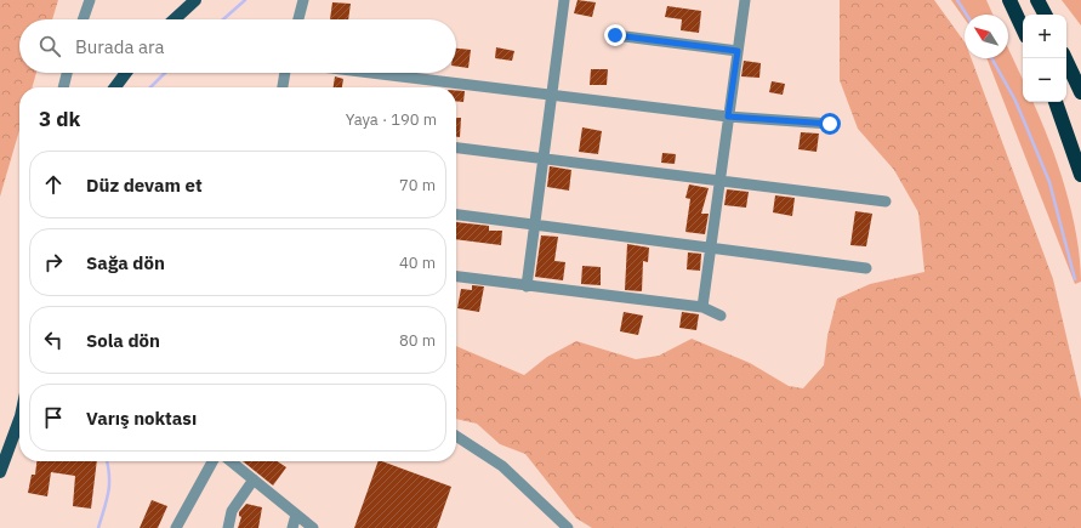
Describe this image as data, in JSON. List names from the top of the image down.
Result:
{
  "north": "top left",
  "page": {
    "map_buttons": ["+", "−"],
    "search": "Burada ara",
    "heading": ["3 dk", "Yaya · 190 m"],
    "list": [
      ["Düz devam et", "70 m"],
      ["Sağa dön", "40 m"],
      ["Sola dön", "80 m"],
      "Varış noktası"
    ]
  }
}
